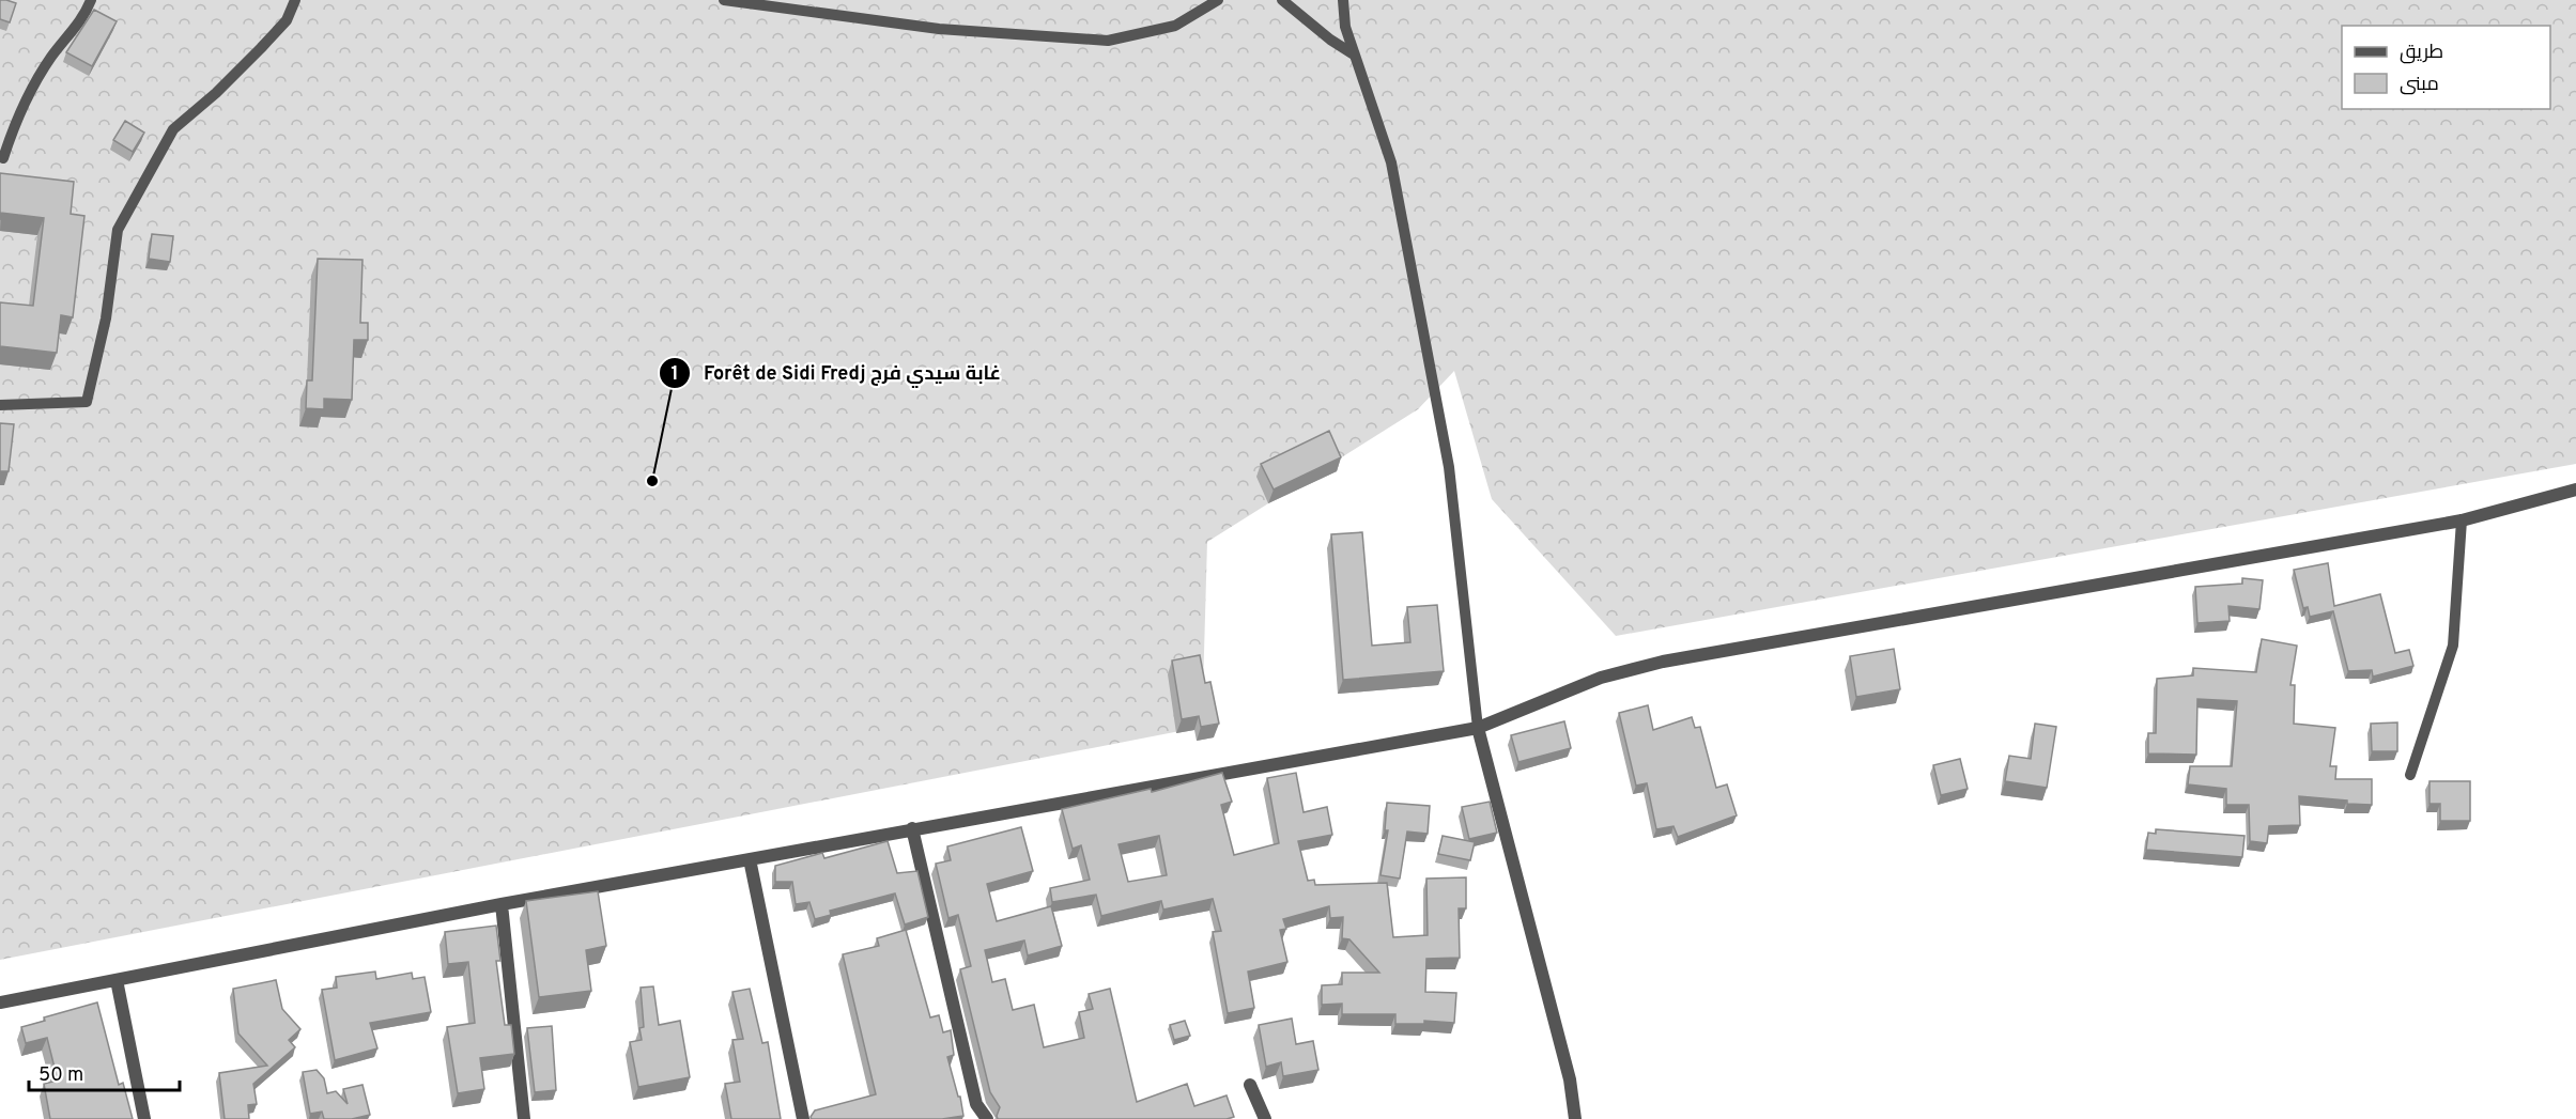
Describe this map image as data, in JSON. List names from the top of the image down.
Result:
{
  "places": ["Forêt de Sidi Fredj غابة سيدي فرج"],
  "legend": ["طريق", "مبنى"],
  "scale_bar": "50 m"
}
